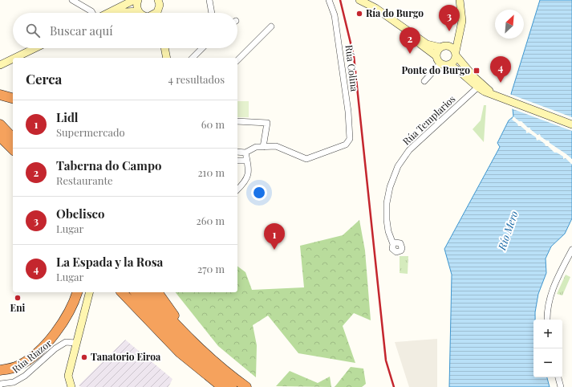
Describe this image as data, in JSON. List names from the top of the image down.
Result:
{
  "streets": {
    "street": ["Rúa Colina", "Rúa Templarios", "Rúa Riazor"]
  },
  "water": ["Río Mero"],
  "places": {
    "other": ["Ría do Burgo", "Eni", "Tanatorio Eiroa"],
    "transit": ["Ponte do Burgo"]
  },
  "north": "top right",
  "page": {
    "pins": [
      "3",
      "2",
      "4",
      "1"
    ],
    "search": "Buscar aquí",
    "heading": ["Cerca", "4 resultados"],
    "list": [
      {
        "mark": "1",
        "name": "Lidl",
        "note": "Supermercado",
        "value": "60 m"
      },
      {
        "mark": "2",
        "name": "Taberna do Campo",
        "note": "Restaurante",
        "value": "210 m"
      },
      {
        "mark": "3",
        "name": "Obelisco",
        "note": "Lugar",
        "value": "260 m"
      },
      {
        "mark": "4",
        "name": "La Espada y la Rosa",
        "note": "Lugar",
        "value": "270 m"
      }
    ],
    "map_buttons": ["+", "−"]
  }
}
